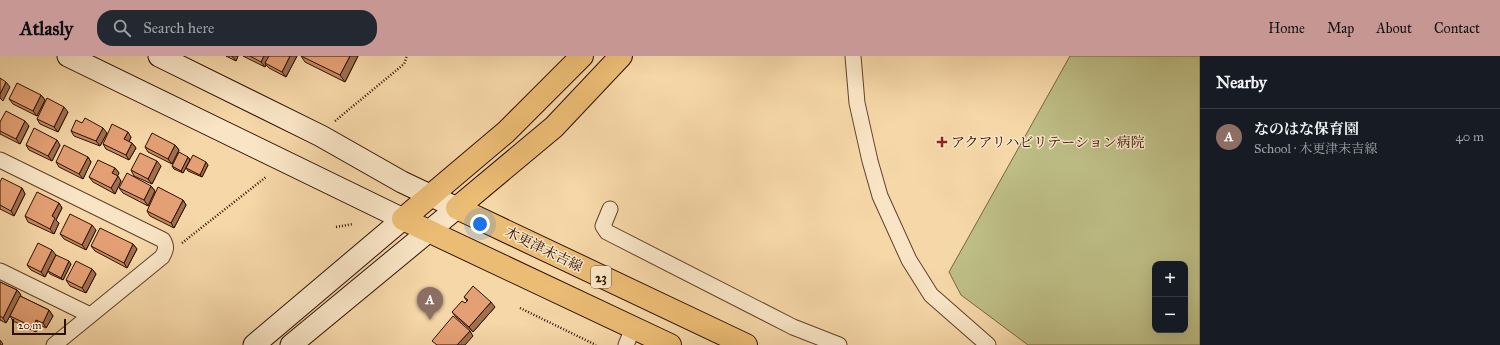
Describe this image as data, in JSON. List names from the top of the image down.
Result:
{
  "streets": {
    "main road": ["木更津末吉線", "23"]
  },
  "places": {
    "health": ["アクアリハビリテーション病院"]
  },
  "scale_bar": "20 m",
  "page": {
    "header": "Atlasly",
    "search": "Search here",
    "nav": [
      "Home",
      "Map",
      "About",
      "Contact"
    ],
    "heading": "Nearby",
    "list": [
      {
        "mark": "A",
        "name": "なのはな保育園",
        "note": "School · 木更津末吉線",
        "value": "40 m"
      }
    ],
    "map_buttons": ["+", "−"],
    "pins": "A",
    "scale": "20 m"
  }
}
